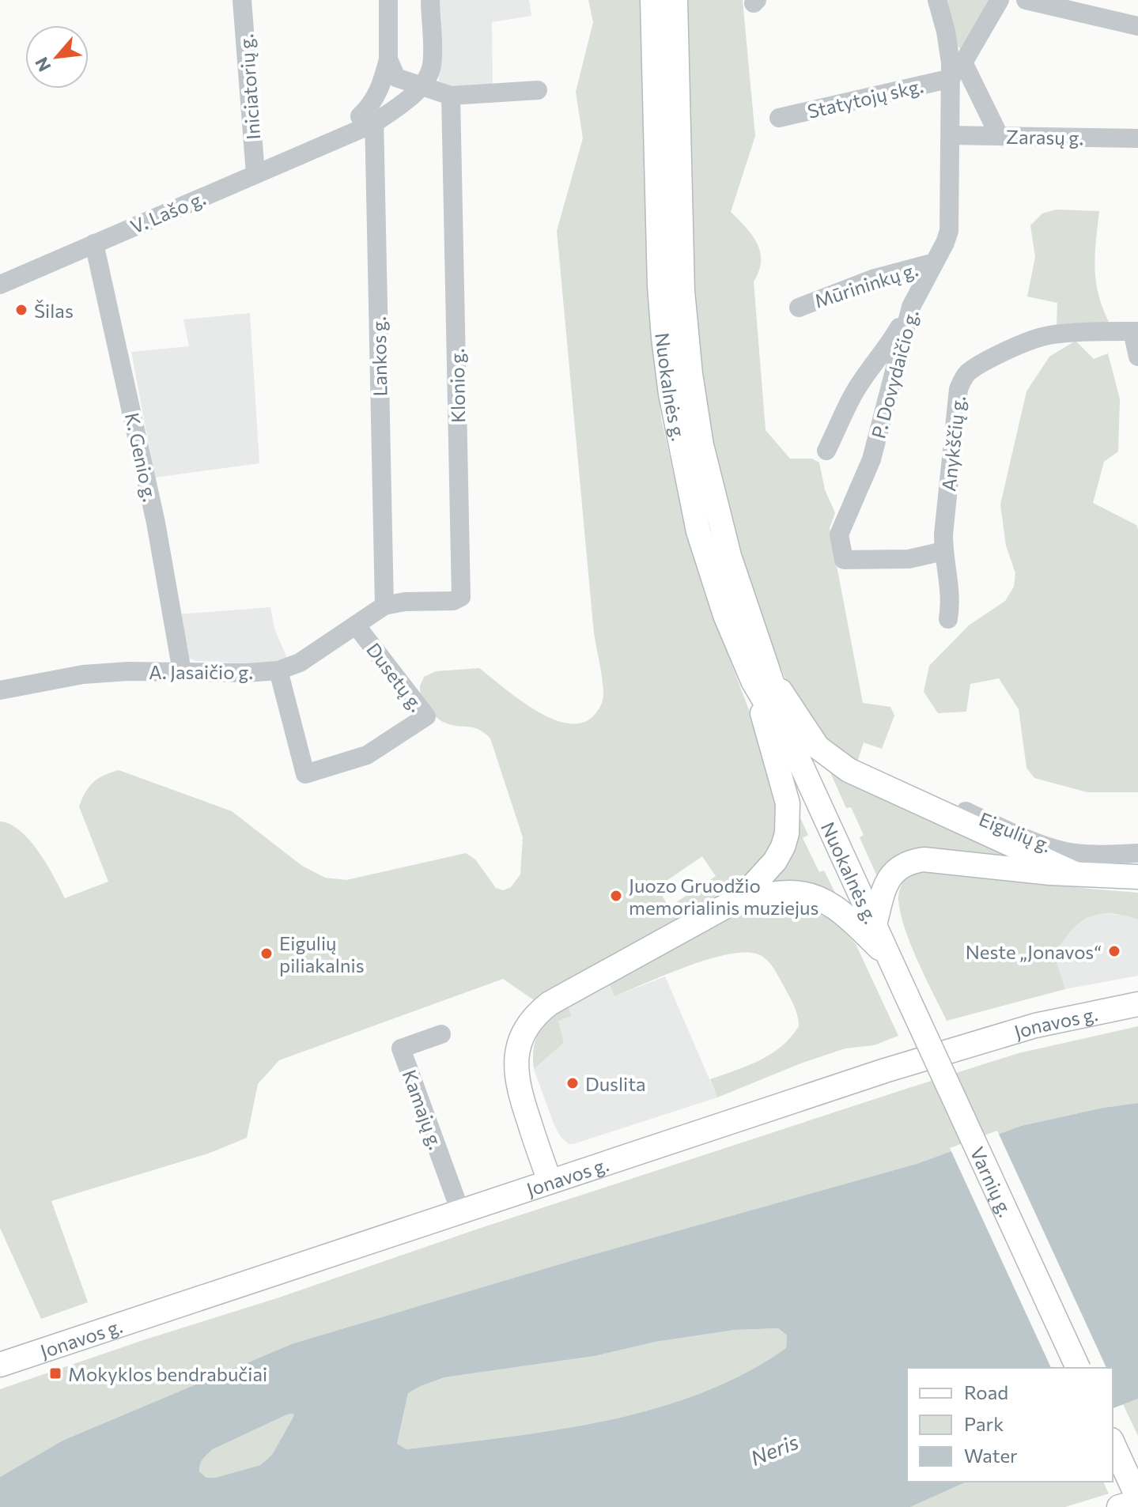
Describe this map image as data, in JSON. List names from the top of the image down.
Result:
{
  "streets": {
    "main road": ["Nuokalnės g.", "Jonavos g.", "Varnių g."],
    "street": [
      "Iniciatorių g.",
      "Statytojų skg.",
      "Zarasų g.",
      "V. Lašo g.",
      "Mūrininkų g.",
      "Lankos g.",
      "P. Dovydaičio g.",
      "Klonio g.",
      "Anykščių g.",
      "K. Genio g.",
      "A. Jasaičio g.",
      "Dusetų g.",
      "Eigulių g.",
      "Kamajų g."
    ]
  },
  "crossings": [
    ["Iniciatorių g.", "V. Lašo g."],
    ["Statytojų skg.", "P. Dovydaičio g."],
    ["Zarasų g.", "P. Dovydaičio g."],
    ["V. Lašo g.", "Lankos g."],
    ["V. Lašo g.", "K. Genio g."],
    ["Mūrininkų g.", "P. Dovydaičio g."],
    ["Lankos g.", "Klonio g."],
    ["Lankos g.", "A. Jasaičio g."],
    ["P. Dovydaičio g.", "Anykščių g."],
    ["Klonio g.", "A. Jasaičio g."],
    ["Nuokalnės g.", "Varnių g."],
    ["K. Genio g.", "A. Jasaičio g."],
    ["A. Jasaičio g.", "Dusetų g."],
    ["Jonavos g.", "Kamajų g."]
  ],
  "water": ["Neris"],
  "places": {
    "other": [
      "Šilas",
      "Juozo Gruodžio memorialinis muziejus",
      "Neste „Jonavos“",
      "Eigulių piliakalnis",
      "Duslita"
    ],
    "transit": ["Mokyklos bendrabučiai"]
  },
  "legend": ["Road", "Park", "Water"],
  "north": "bottom left"
}
